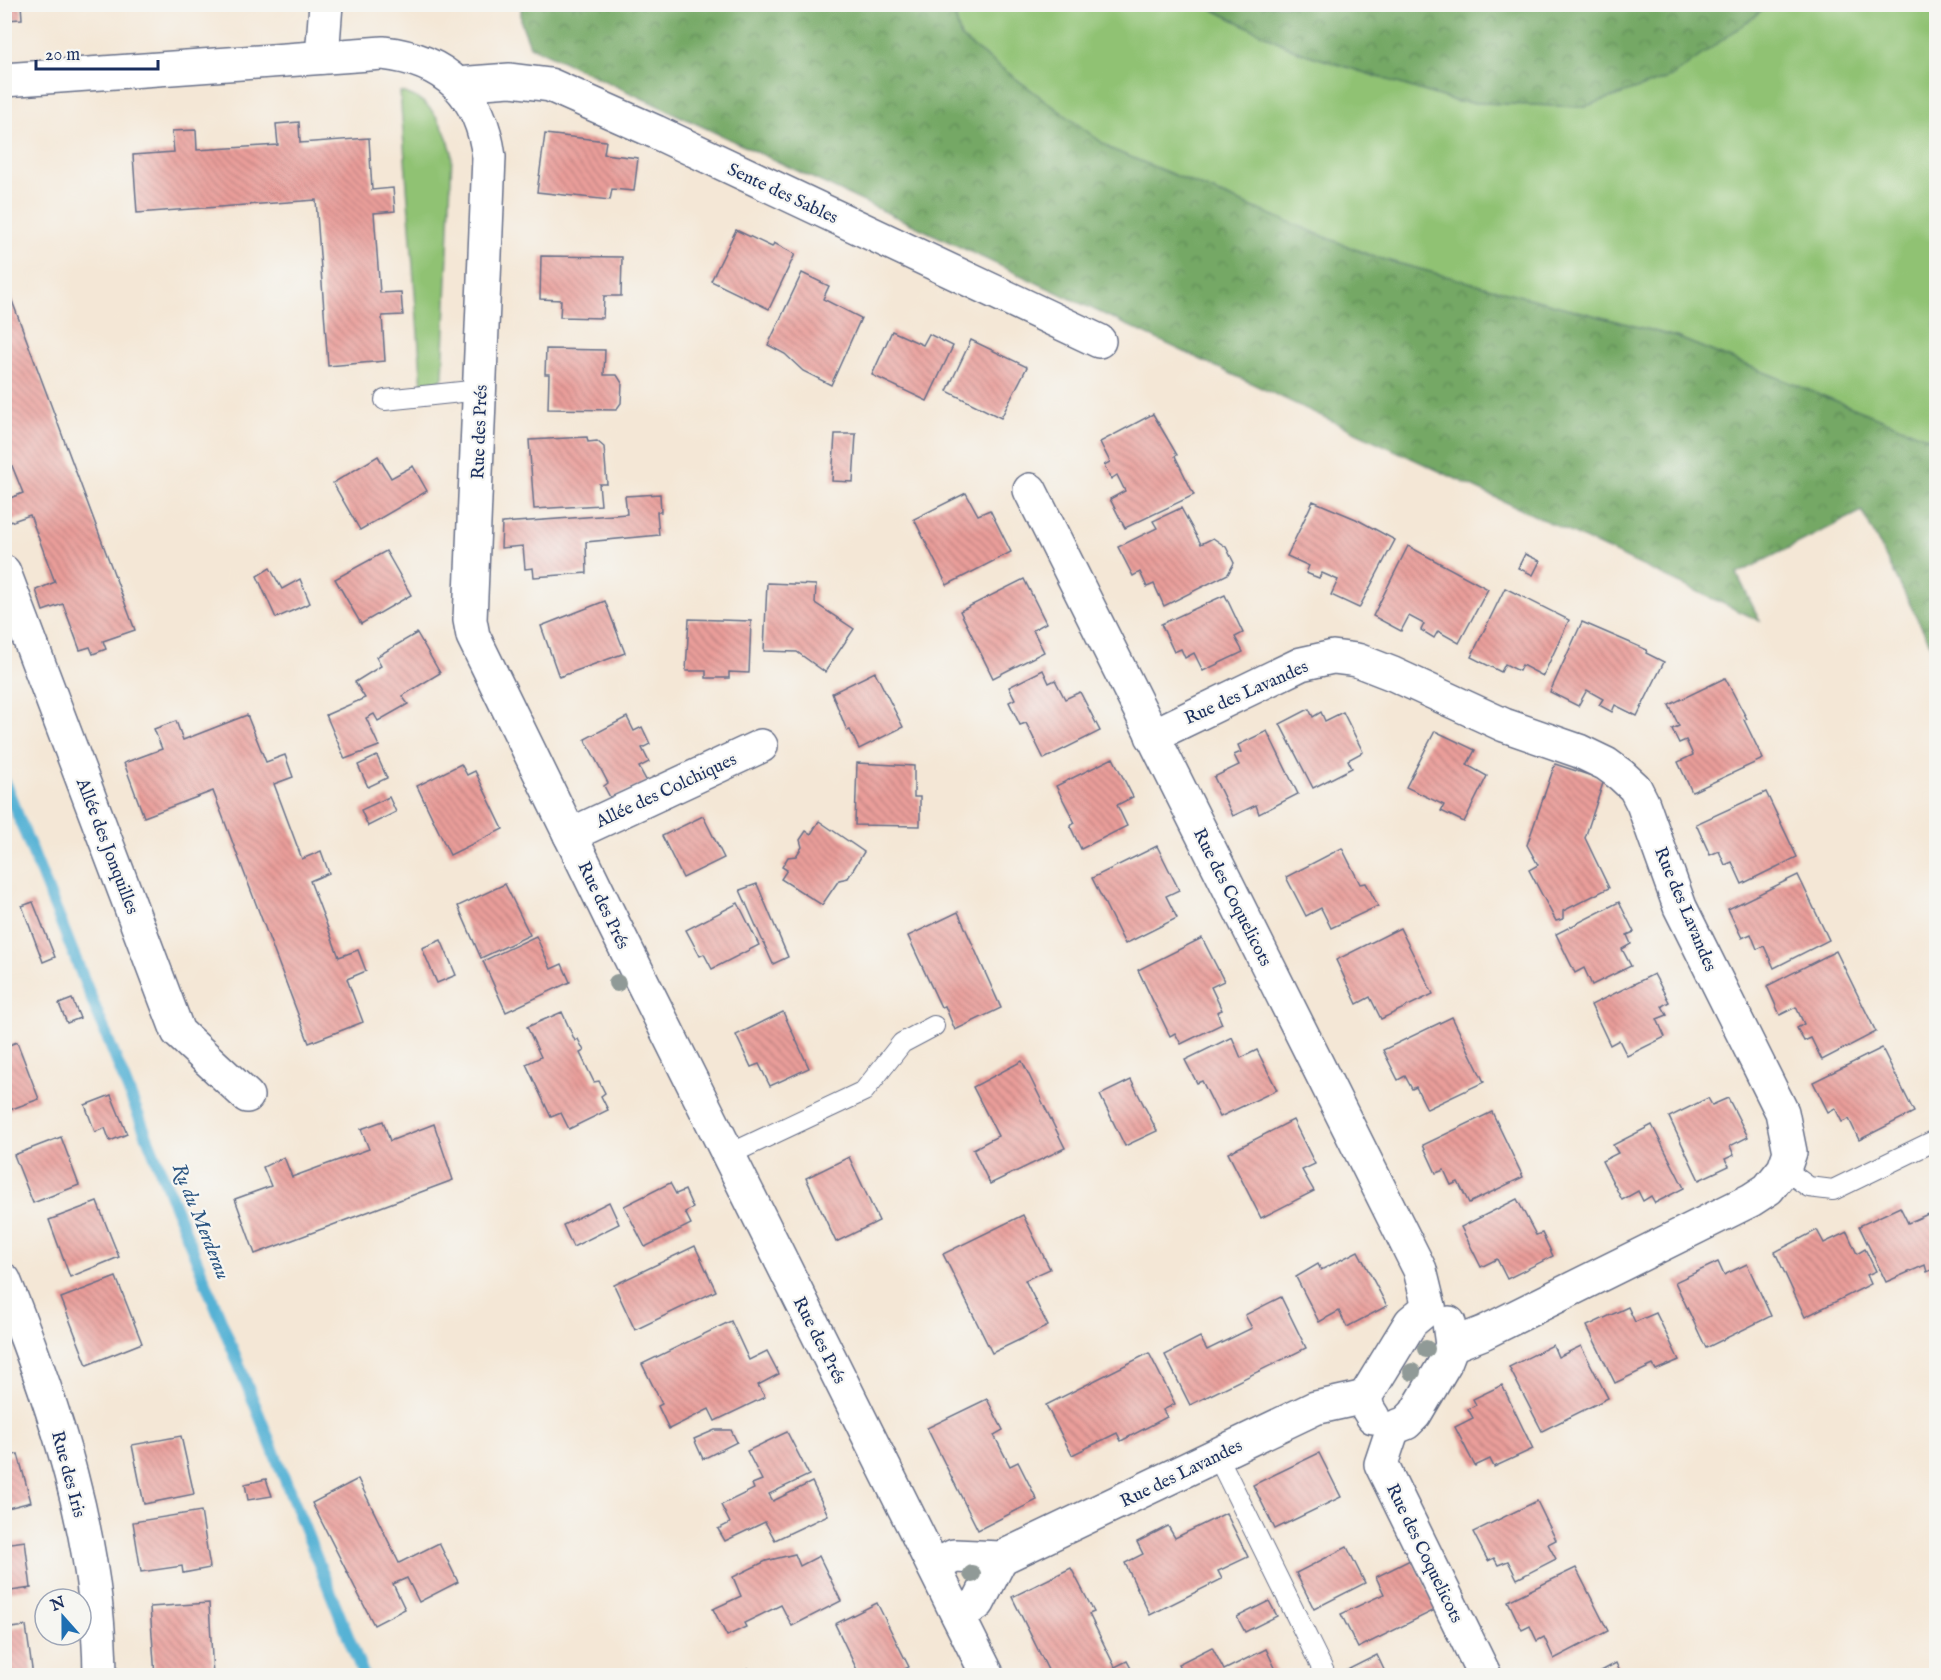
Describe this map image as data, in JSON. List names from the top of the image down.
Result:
{
  "streets": {
    "street": [
      "Sente des Sables",
      "Rue des Prés",
      "Rue des Lavandes",
      "Allée des Colchiques",
      "Allée des Jonquilles",
      "Rue des Coquelicots",
      "Rue des Iris"
    ]
  },
  "crossings": [
    ["Sente des Sables", "Rue des Prés"],
    ["Rue des Prés", "Rue des Lavandes"],
    ["Rue des Prés", "Allée des Colchiques"],
    ["Rue des Lavandes", "Rue des Coquelicots"]
  ],
  "water": ["Ru du Merderau"],
  "scale_bar": "20 m",
  "north": "top"
}
